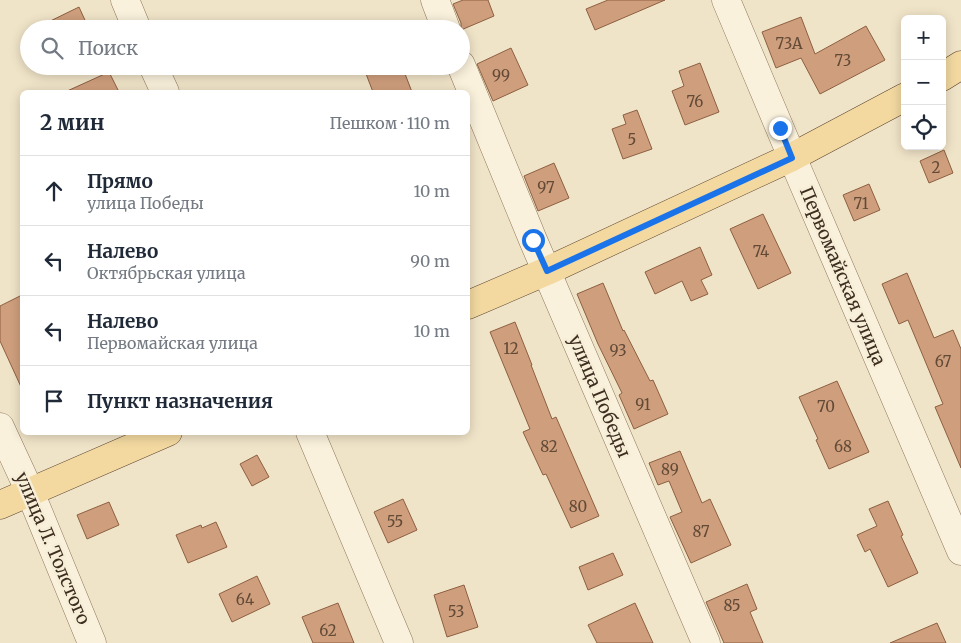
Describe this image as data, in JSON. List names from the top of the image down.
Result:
{
  "streets": {
    "street": ["Первомайская улица", "улица Победы", "улица Л. Толстого"]
  },
  "house_numbers": [
    "73А",
    "73",
    "99",
    "76",
    "5",
    "2",
    "97",
    "71",
    "74",
    "12",
    "93",
    "67",
    "91",
    "70",
    "82",
    "68",
    "89",
    "80",
    "55",
    "87",
    "64",
    "85",
    "53",
    "62"
  ],
  "page": {
    "map_buttons": ["+", "−"],
    "search": "Поиск",
    "heading": ["2 мин", "Пешком · 110 m"],
    "list": [
      ["Прямо", "улица Победы", "10 m"],
      ["Налево", "Октябрьская улица", "90 m"],
      ["Налево", "Первомайская улица", "10 m"],
      "Пункт назначения"
    ]
  }
}
